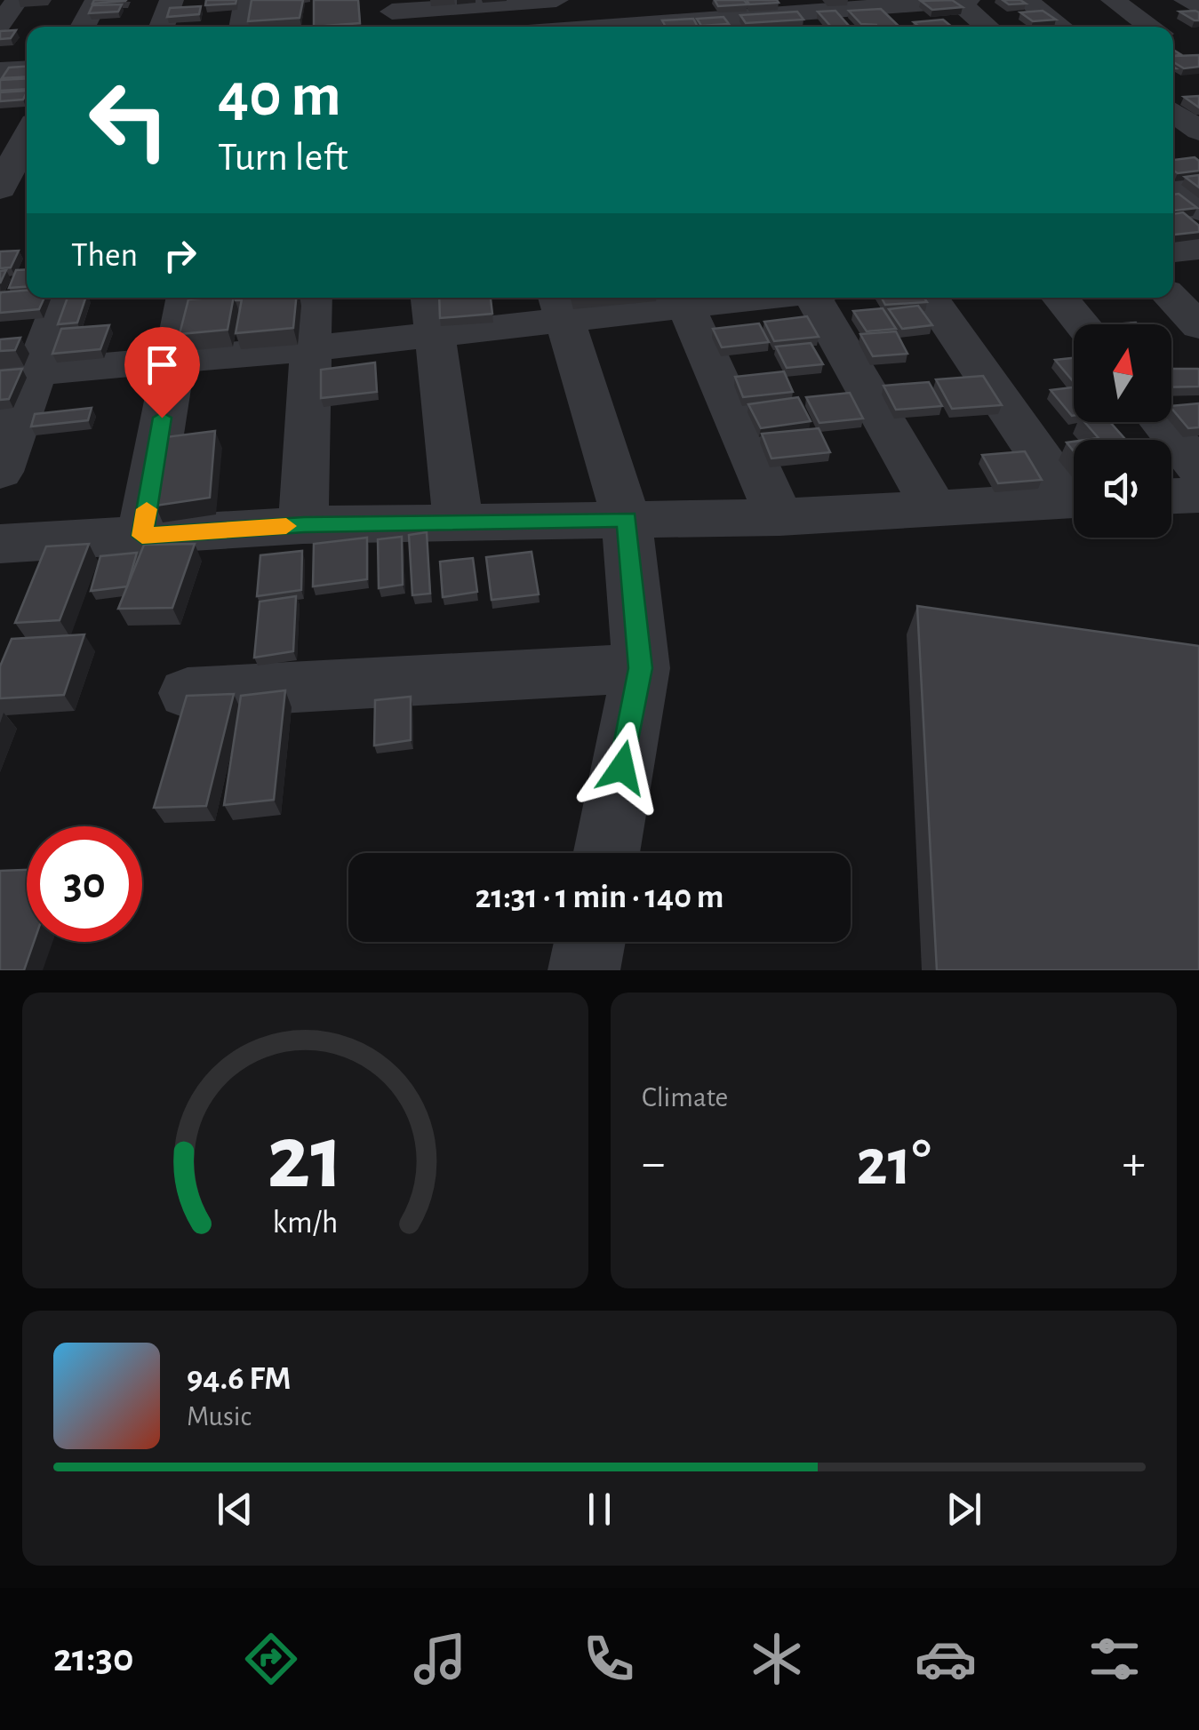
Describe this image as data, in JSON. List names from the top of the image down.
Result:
{
  "north": "top",
  "page": {
    "turn": ["40 m", "Turn left"],
    "then": "Then",
    "limit": "30",
    "trip": "21:31 · 1 min · 140 m",
    "tile": "Climate",
    "heat": ["−", "21°", "+"],
    "song": ["94.6 FM", "Music"],
    "tabs": "21:30",
    "gauge": ["21", "km/h"]
  }
}
